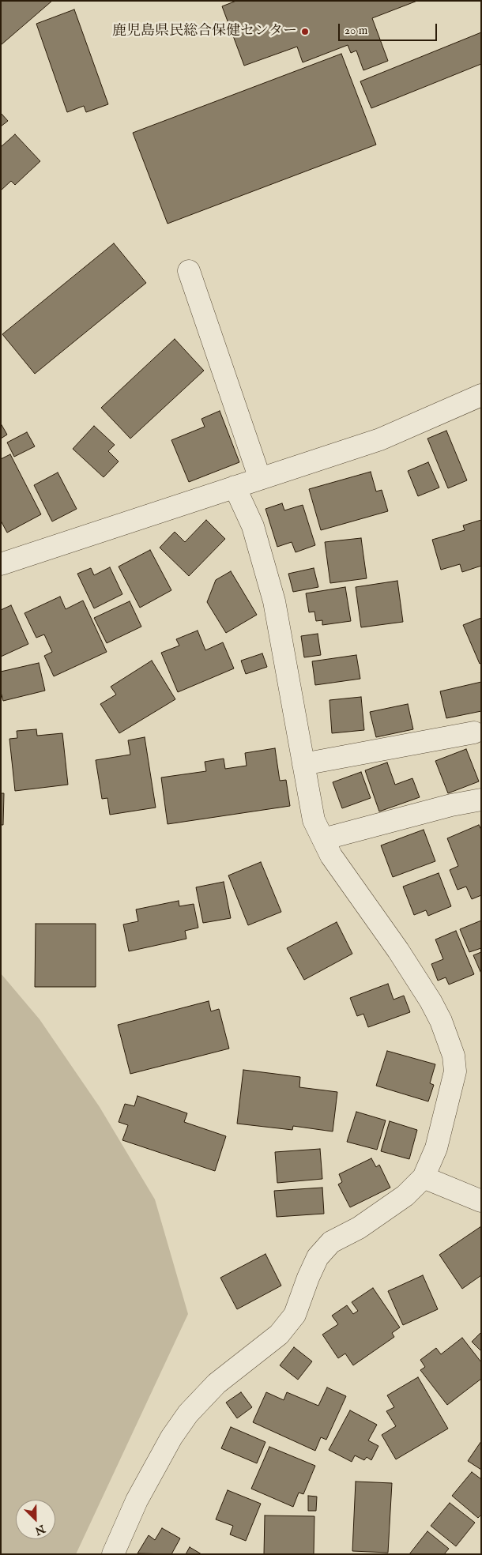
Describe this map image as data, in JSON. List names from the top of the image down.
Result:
{
  "places": ["鹿児島県民総合保健センター"],
  "scale_bar": "20 m",
  "north": "bottom right"
}
